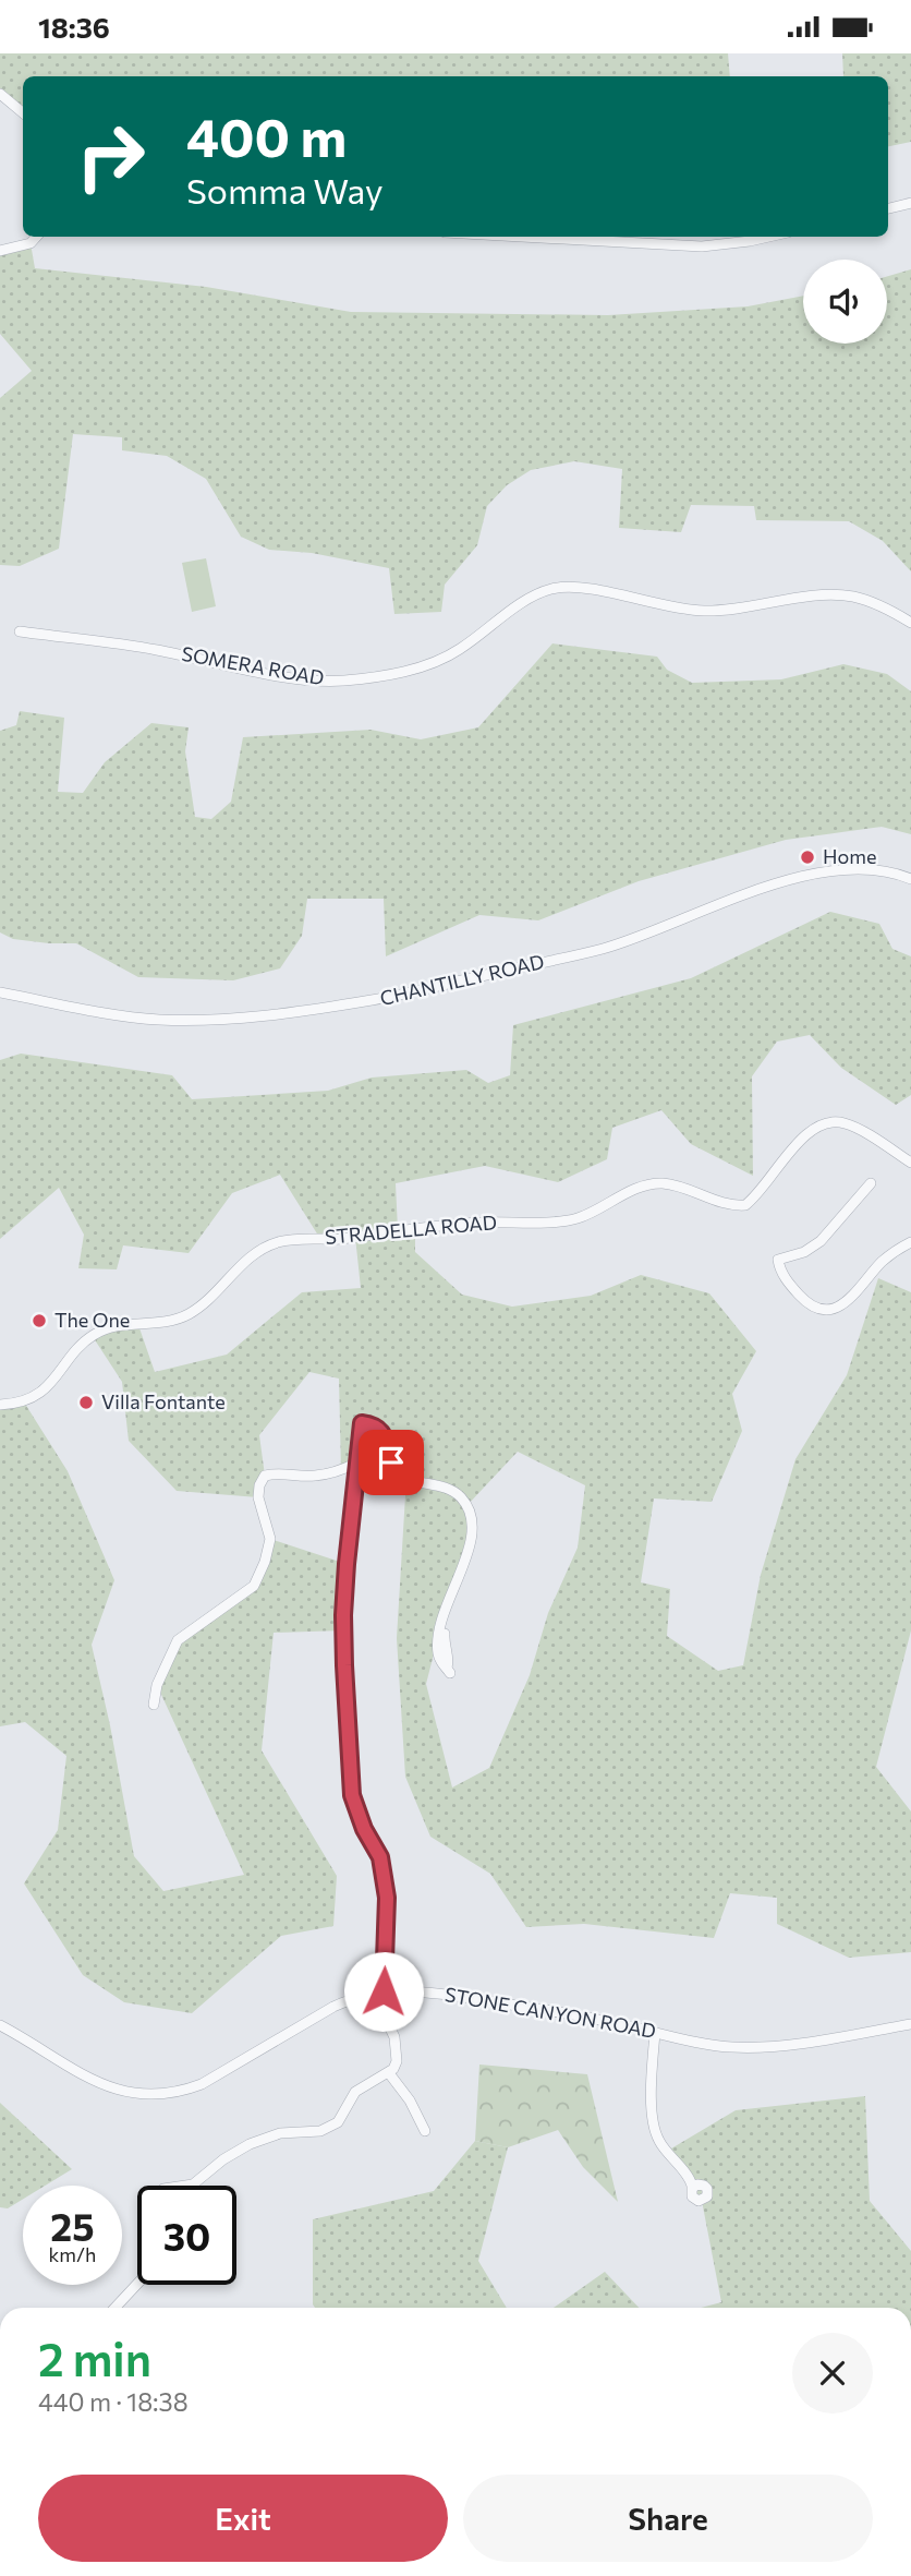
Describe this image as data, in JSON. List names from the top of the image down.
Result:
{
  "streets": {
    "street": [
      "SOMERA ROAD",
      "CHANTILLY ROAD",
      "STRADELLA ROAD",
      "STONE CANYON ROAD"
    ]
  },
  "places": ["Home", "The One", "Villa Fontante"],
  "page": {
    "status": "18:36",
    "turn": ["400 m", "Somma Way"],
    "speed": "25 km/h",
    "limit": "30",
    "heading": ["2 min", "440 m · 18:38"],
    "buttons": ["Exit", "Share"]
  }
}
